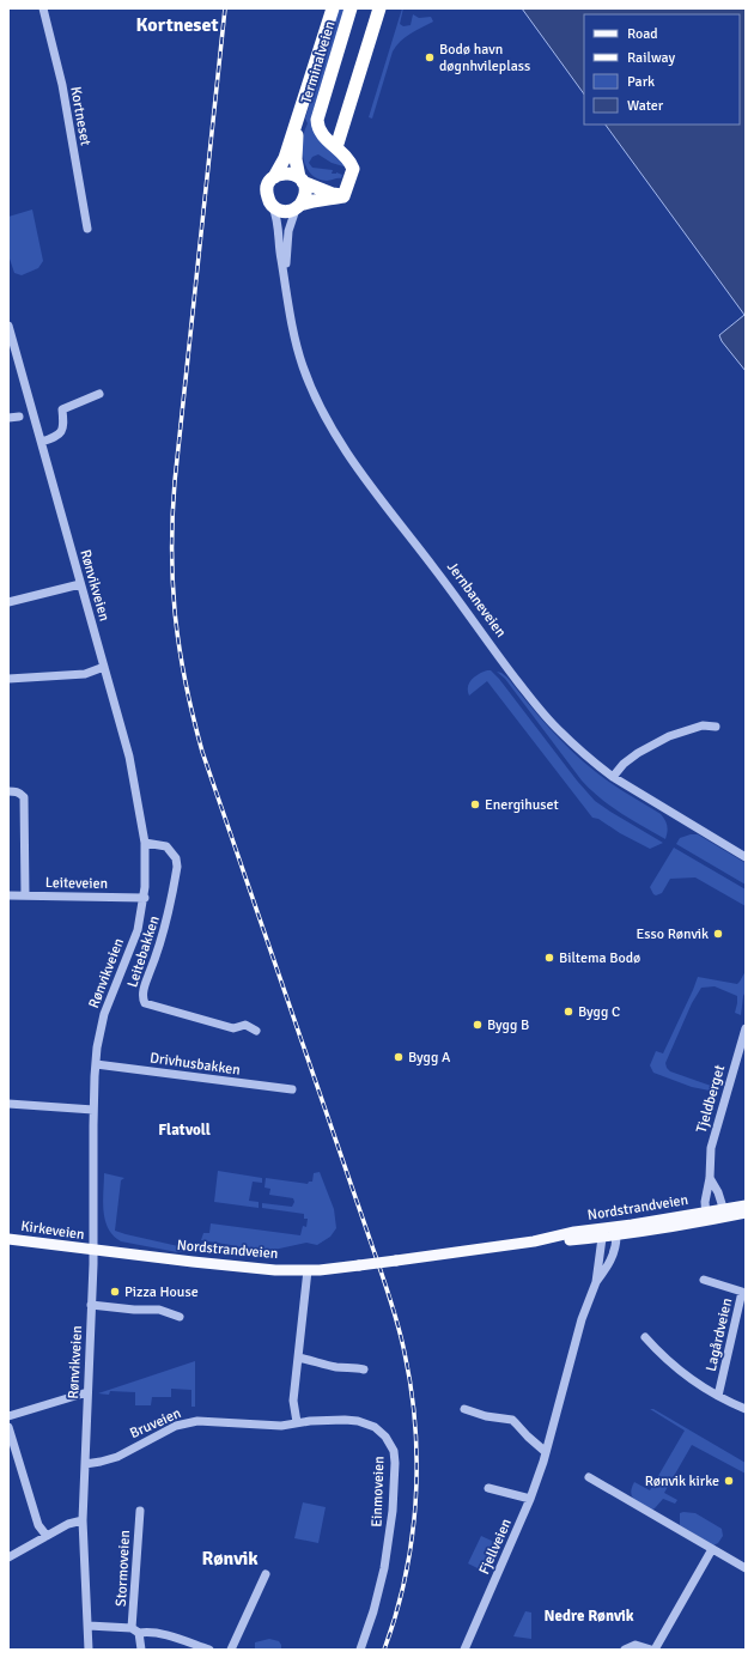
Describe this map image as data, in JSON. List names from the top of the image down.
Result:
{
  "streets": {
    "highway": ["Terminalveien", "Jernbaneveien"],
    "main road": ["Nordstrandveien", "Kirkeveien"],
    "street": [
      "Kortneset",
      "Rønvikveien",
      "Leiteveien",
      "Leitebakken",
      "Drivhusbakken",
      "Tjeldberget",
      "Lagårdveien",
      "Bruveien",
      "Einmoveien",
      "Fjellveien",
      "Stormoveien"
    ]
  },
  "crossings": [
    ["Rønvikveien", "Leiteveien"],
    ["Rønvikveien", "Leitebakken"],
    ["Rønvikveien", "Drivhusbakken"],
    ["Rønvikveien", "Nordstrandveien"],
    ["Rønvikveien", "Kirkeveien"],
    ["Rønvikveien", "Bruveien"],
    ["Tjeldberget", "Nordstrandveien"],
    ["Nordstrandveien", "Kirkeveien"],
    ["Nordstrandveien", "Fjellveien"],
    ["Bruveien", "Einmoveien"]
  ],
  "districts": [
    "Kortneset",
    "Flatvoll",
    "Rønvik",
    "Nedre Rønvik"
  ],
  "places": [
    "Bodø havn døgnhvileplass",
    "Energihuset",
    "Esso Rønvik",
    "Biltema Bodø",
    "Bygg C",
    "Bygg B",
    "Bygg A",
    "Pizza House",
    "Rønvik kirke"
  ],
  "legend": [
    "Road",
    "Railway",
    "Park",
    "Water"
  ]
}
